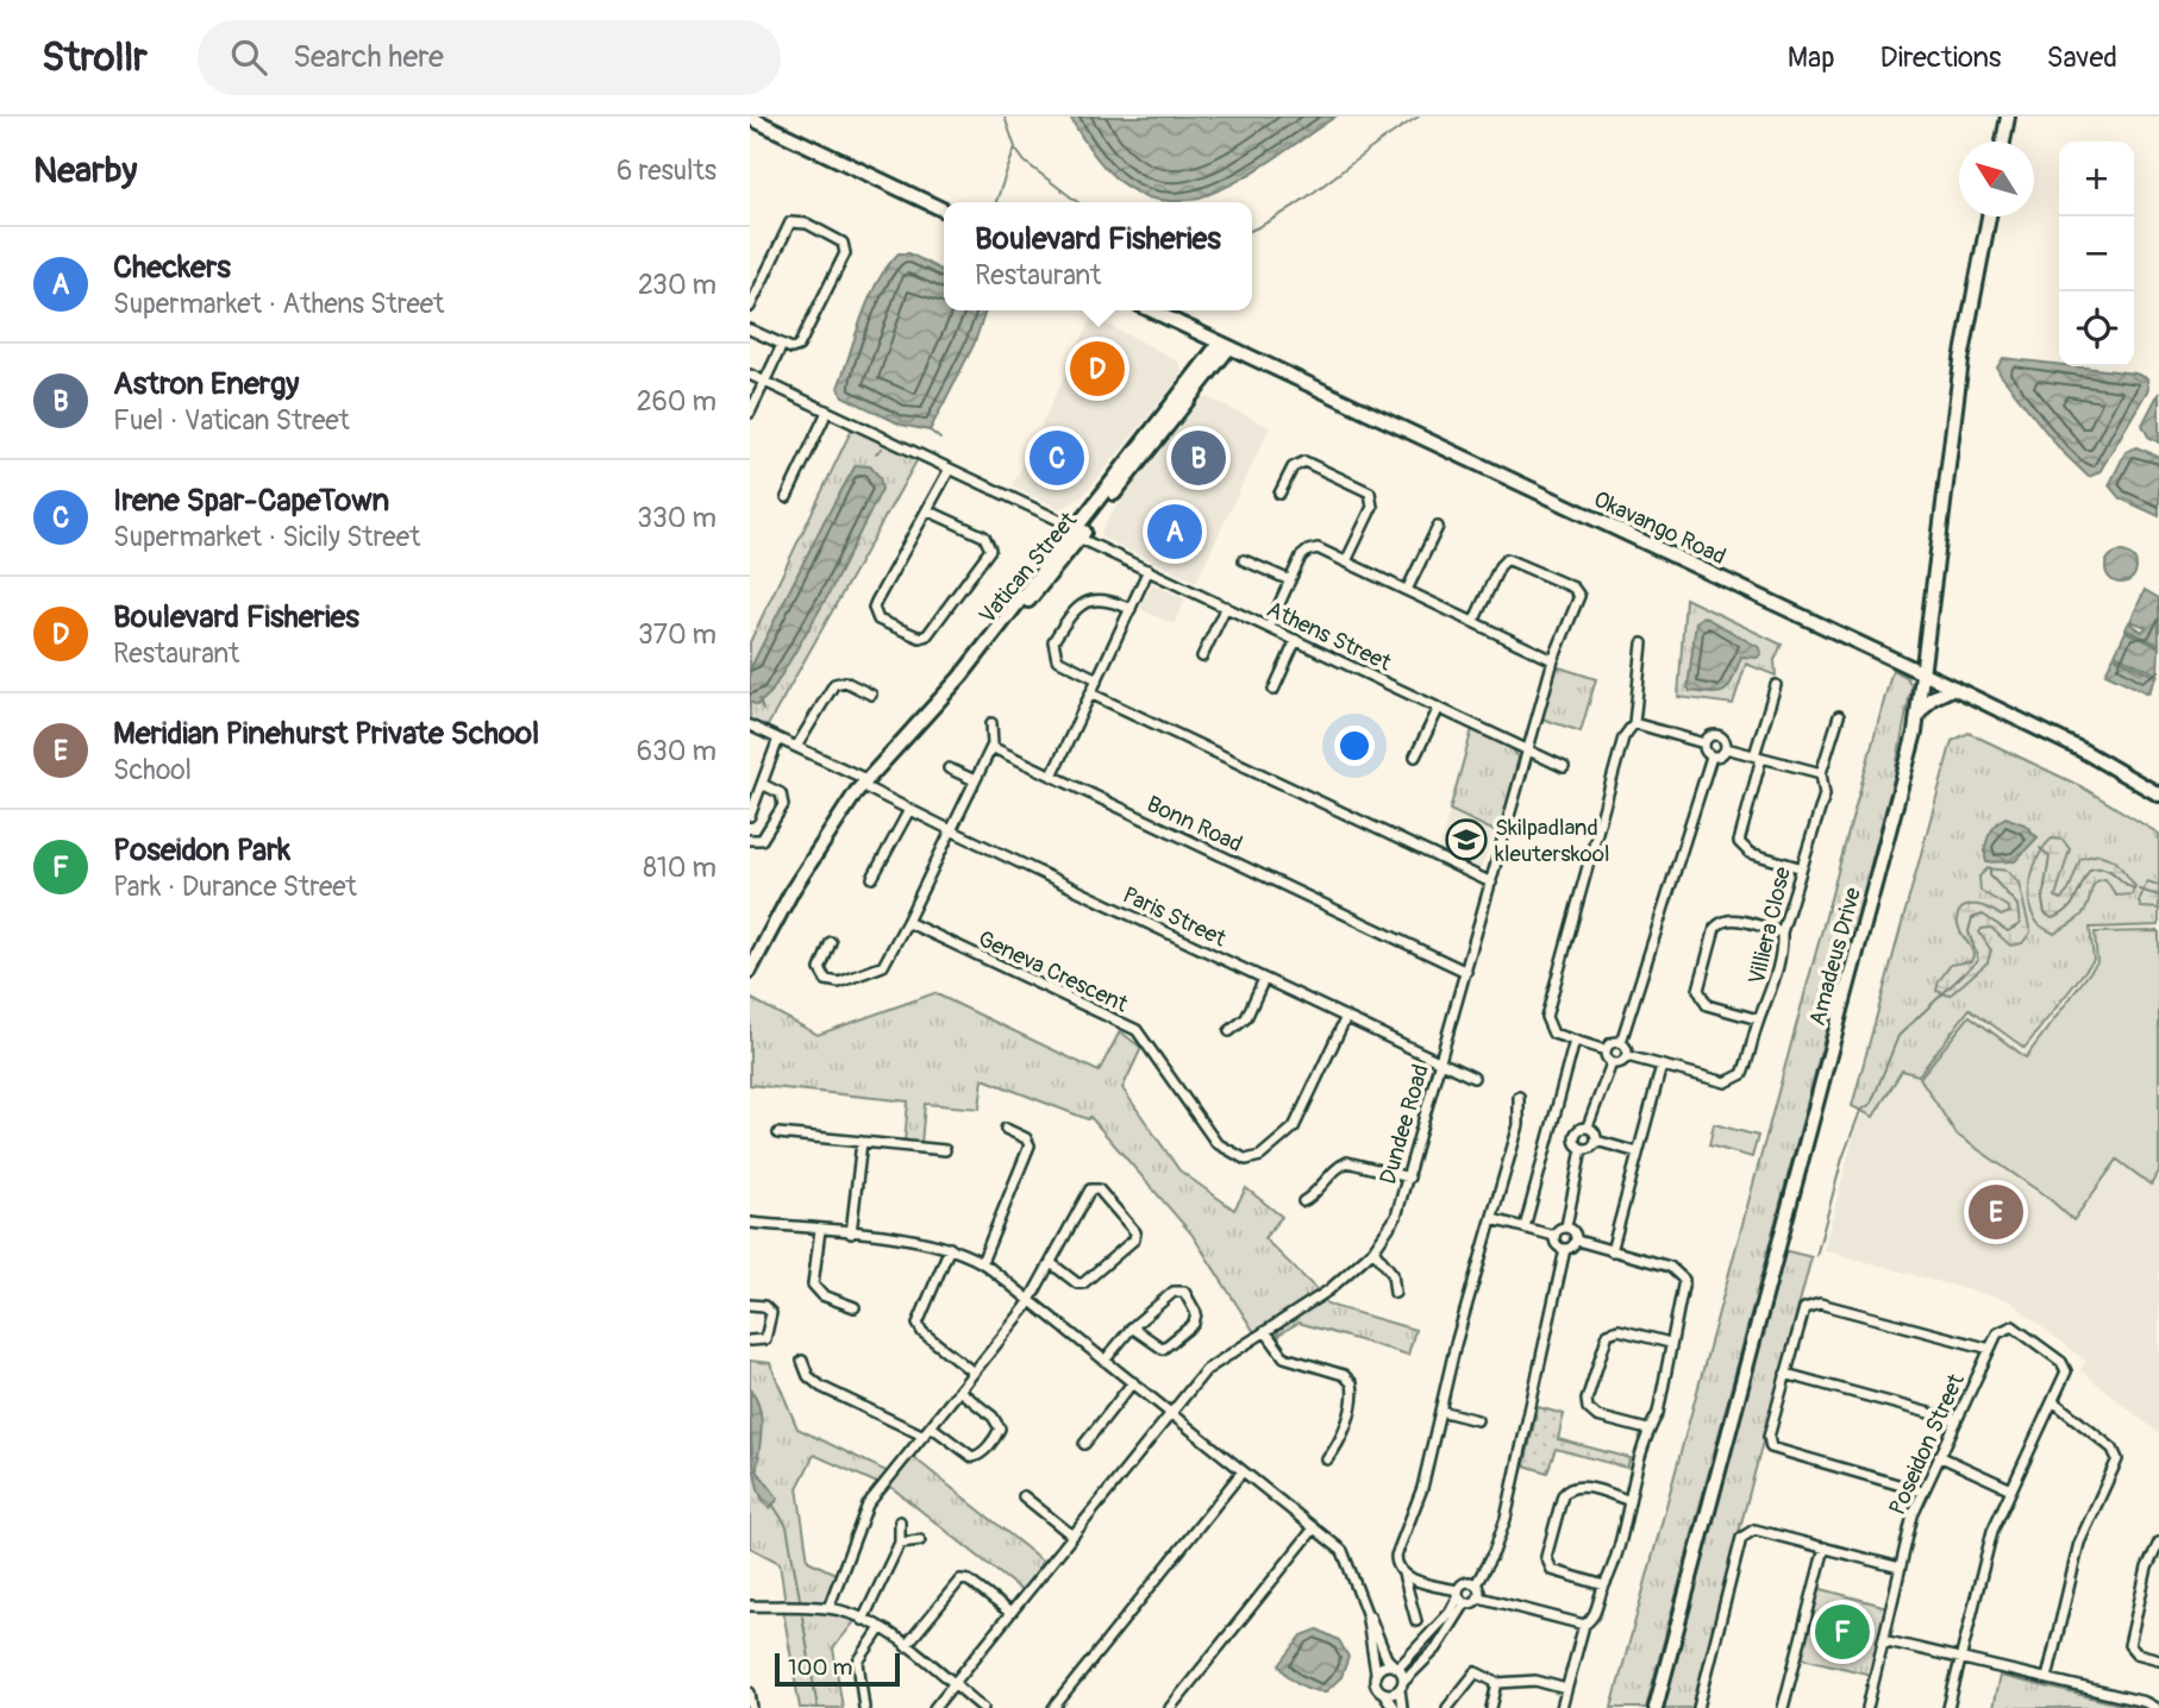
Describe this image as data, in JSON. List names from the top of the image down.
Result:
{
  "streets": {
    "street": [
      "Okavango Road",
      "Vatican Street",
      "Athens Street",
      "Bonn Road",
      "Paris Street",
      "Villiera Close",
      "Amadeus Drive",
      "Geneva Crescent",
      "Dundee Road",
      "Poseidon Street"
    ]
  },
  "crossings": [
    ["Okavango Road", "Vatican Street"],
    ["Okavango Road", "Amadeus Drive"],
    ["Vatican Street", "Athens Street"],
    ["Vatican Street", "Paris Street"],
    ["Athens Street", "Dundee Road"],
    ["Bonn Road", "Dundee Road"],
    ["Paris Street", "Geneva Crescent"],
    ["Paris Street", "Dundee Road"]
  ],
  "places": {
    "school or university": ["Skilpadland kleuterskool"]
  },
  "scale_bar": "100 m",
  "north": "top left",
  "page": {
    "header": "Strollr",
    "search": "Search here",
    "nav": ["Map", "Directions", "Saved"],
    "heading": ["Nearby", "6 results"],
    "map_buttons": ["+", "−"],
    "popup": ["Boulevard Fisheries", "Restaurant"],
    "list": [
      {
        "mark": "A",
        "name": "Checkers",
        "note": "Supermarket · Athens Street",
        "value": "230 m"
      },
      {
        "mark": "B",
        "name": "Astron Energy",
        "note": "Fuel · Vatican Street",
        "value": "260 m"
      },
      {
        "mark": "C",
        "name": "Irene Spar-CapeTown",
        "note": "Supermarket · Sicily Street",
        "value": "330 m"
      },
      {
        "mark": "D",
        "name": "Boulevard Fisheries",
        "note": "Restaurant",
        "value": "370 m"
      },
      {
        "mark": "E",
        "name": "Meridian Pinehurst Private School",
        "note": "School",
        "value": "630 m"
      },
      {
        "mark": "F",
        "name": "Poseidon Park",
        "note": "Park · Durance Street",
        "value": "810 m"
      }
    ],
    "pins": [
      "D",
      "B",
      "C",
      "A",
      "E",
      "F"
    ],
    "scale": "100 m"
  }
}
